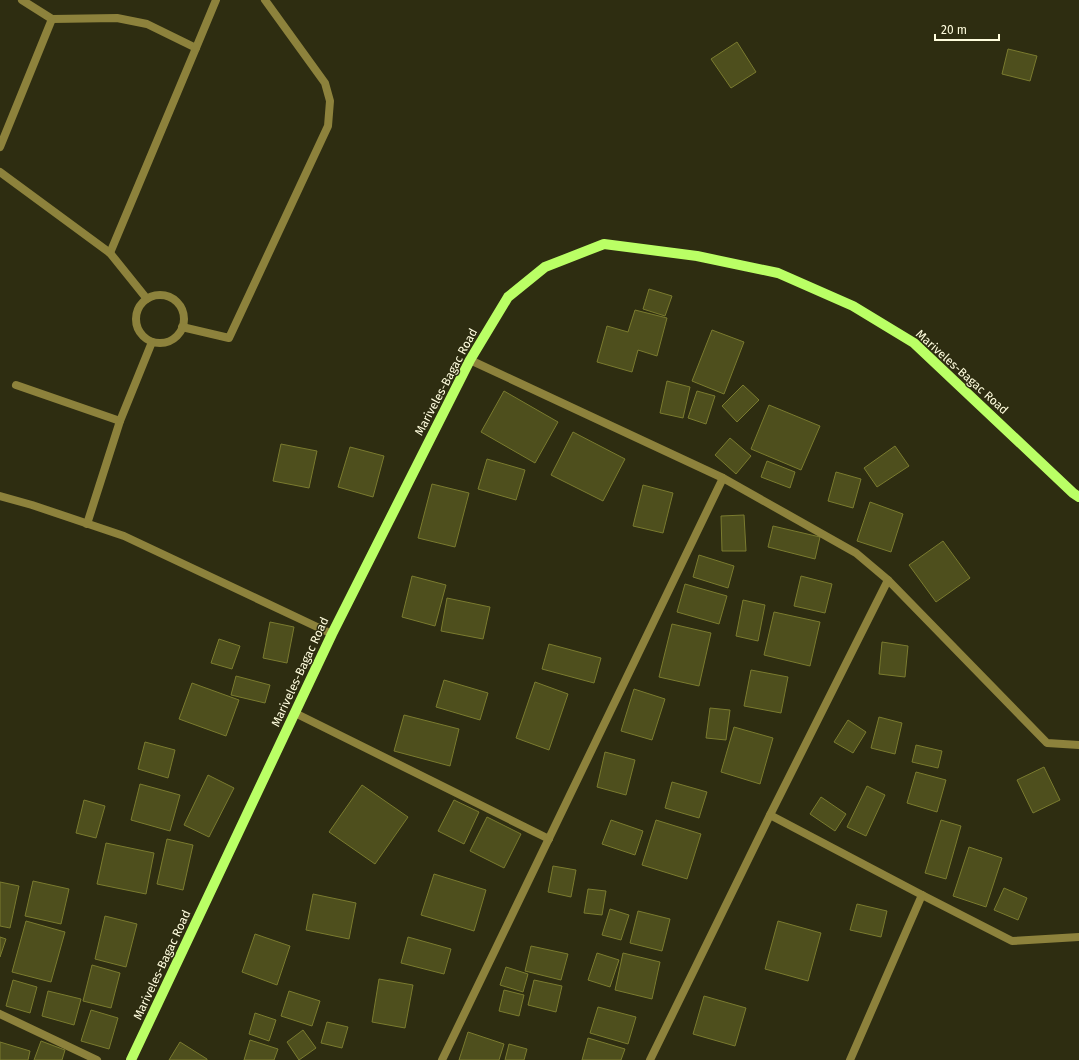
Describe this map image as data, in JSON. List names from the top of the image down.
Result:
{
  "streets": {
    "main road": ["Mariveles-Bagac Road"]
  },
  "scale_bar": "20 m"
}
